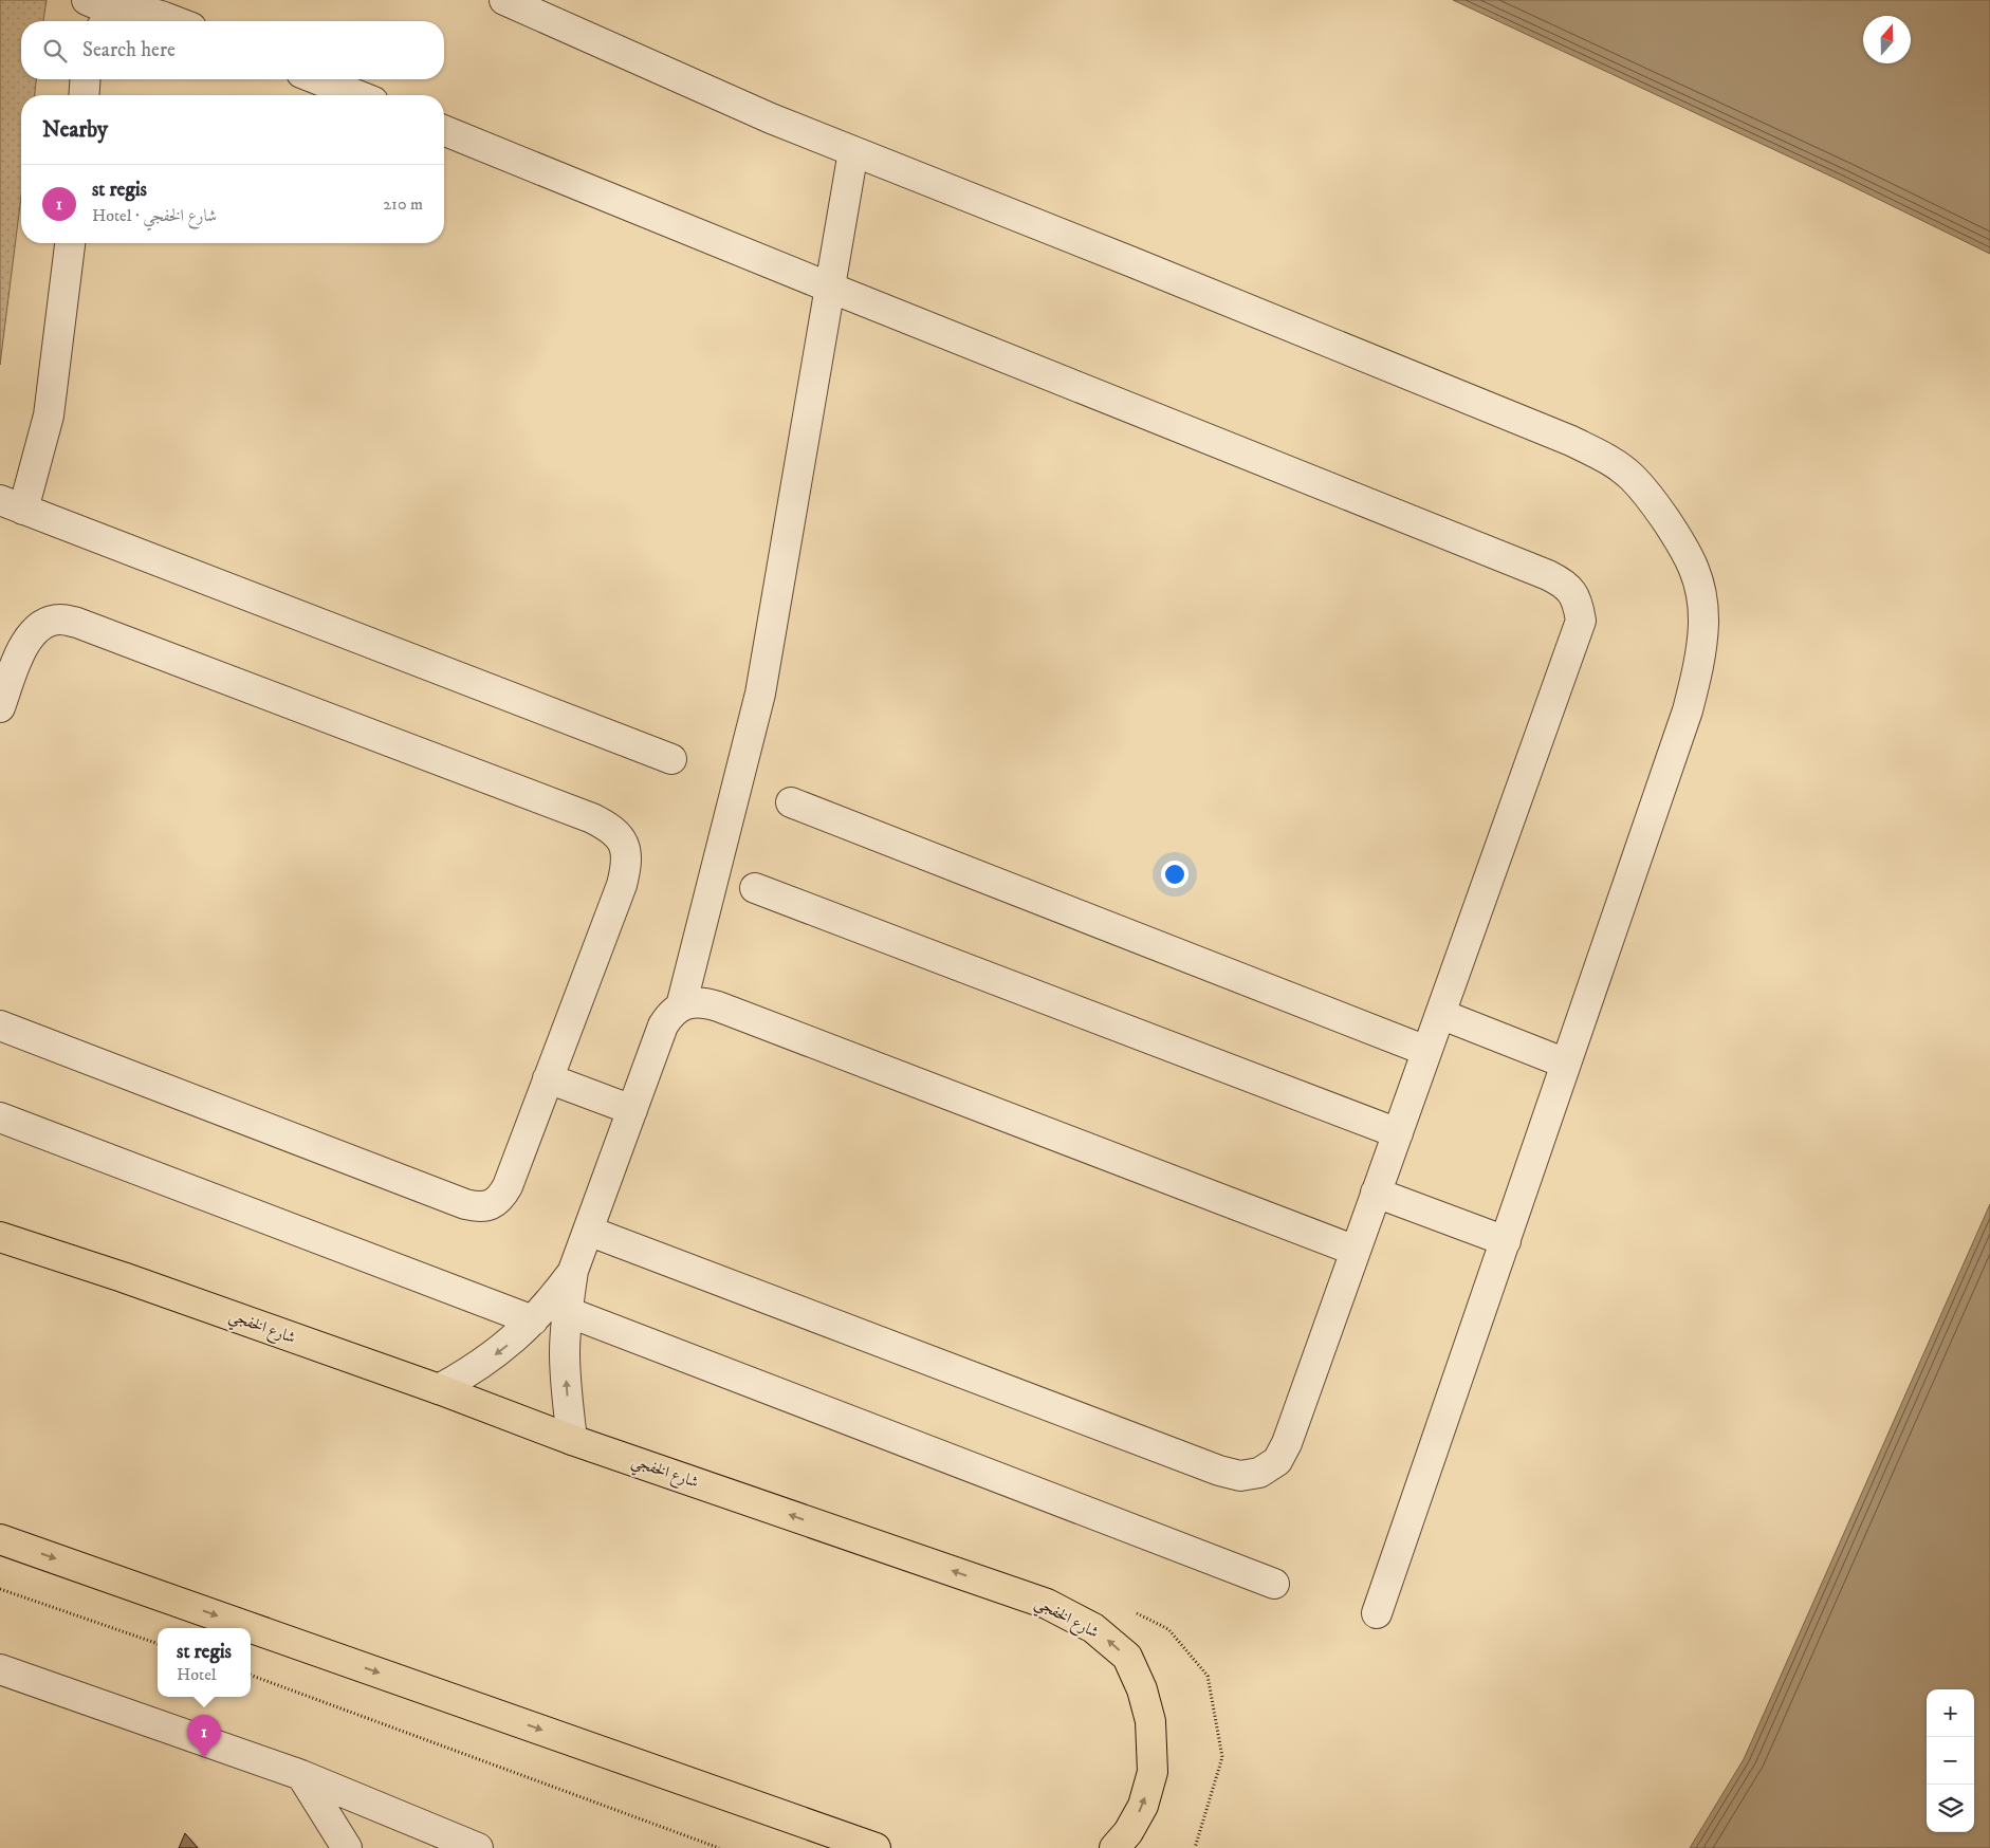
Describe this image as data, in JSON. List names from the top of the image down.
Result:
{
  "streets": {
    "highway": ["شارع الخفجي"]
  },
  "one_way": ["شارع الخفجي"],
  "north": "top",
  "page": {
    "search": "Search here",
    "heading": "Nearby",
    "list": [
      {
        "mark": "1",
        "name": "st regis",
        "note": "Hotel · شارع الخفجي",
        "value": "210 m"
      }
    ],
    "popup": ["st regis", "Hotel"],
    "map_buttons": ["+", "−"],
    "pins": "1"
  }
}
